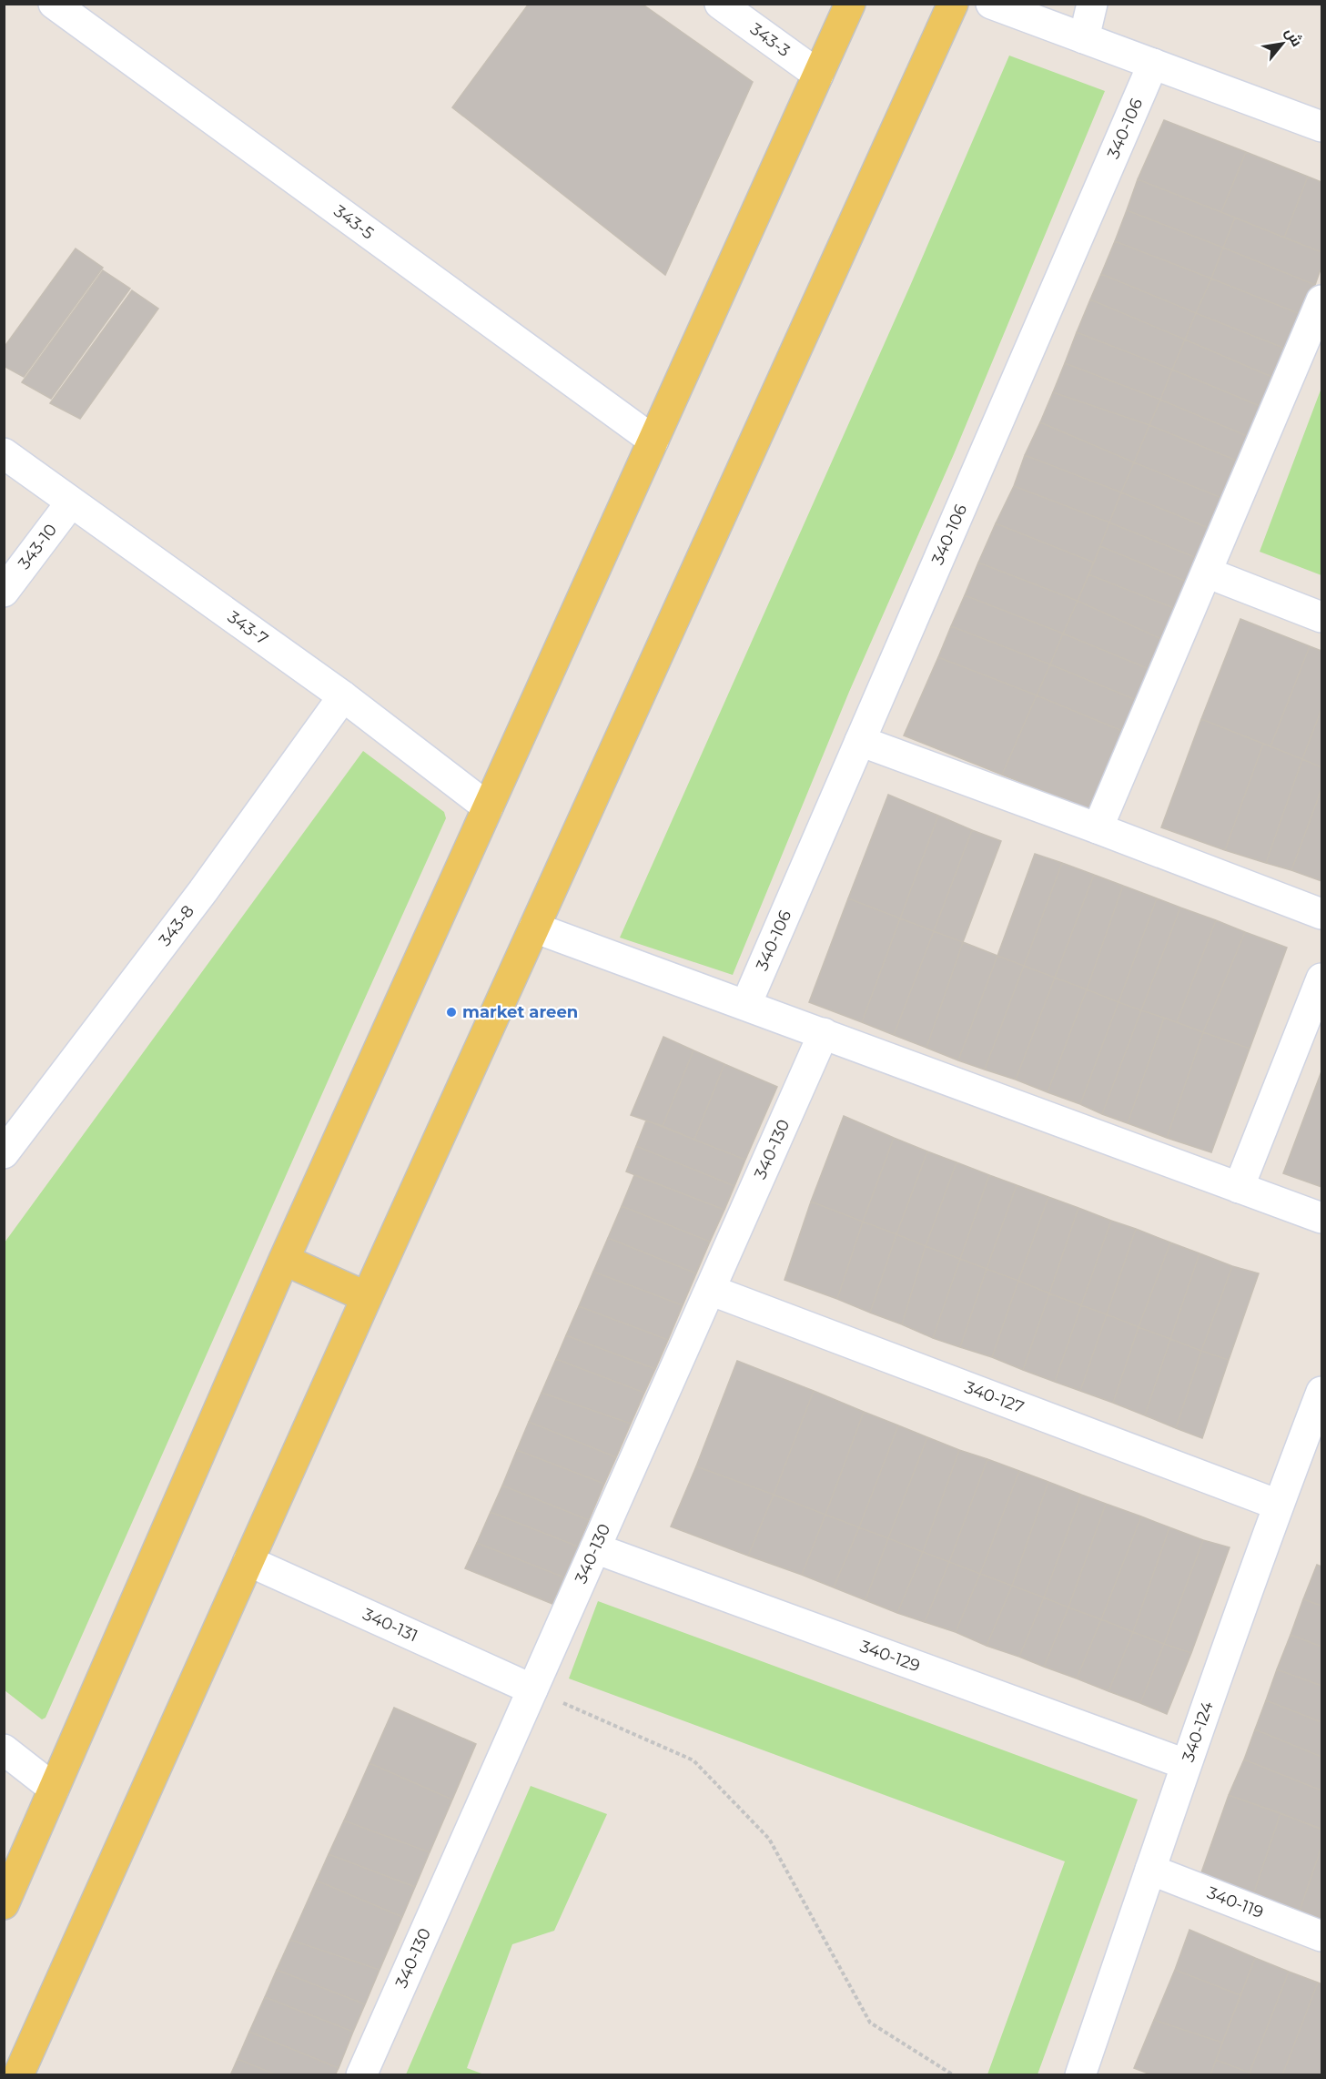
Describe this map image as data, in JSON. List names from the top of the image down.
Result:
{
  "streets": {
    "street": [
      "343-3",
      "340-106",
      "343-5",
      "343-10",
      "343-7",
      "343-8",
      "340-130",
      "340-127",
      "340-131",
      "340-129",
      "340-124",
      "340-119"
    ]
  },
  "crossings": [
    ["343-10", "343-7"],
    ["343-7", "343-8"],
    ["340-130", "340-127"],
    ["340-130", "340-131"],
    ["340-130", "340-129"],
    ["340-127", "340-124"],
    ["340-129", "340-124"],
    ["340-124", "340-119"]
  ],
  "places": ["market areen"],
  "north": "top right"
}
